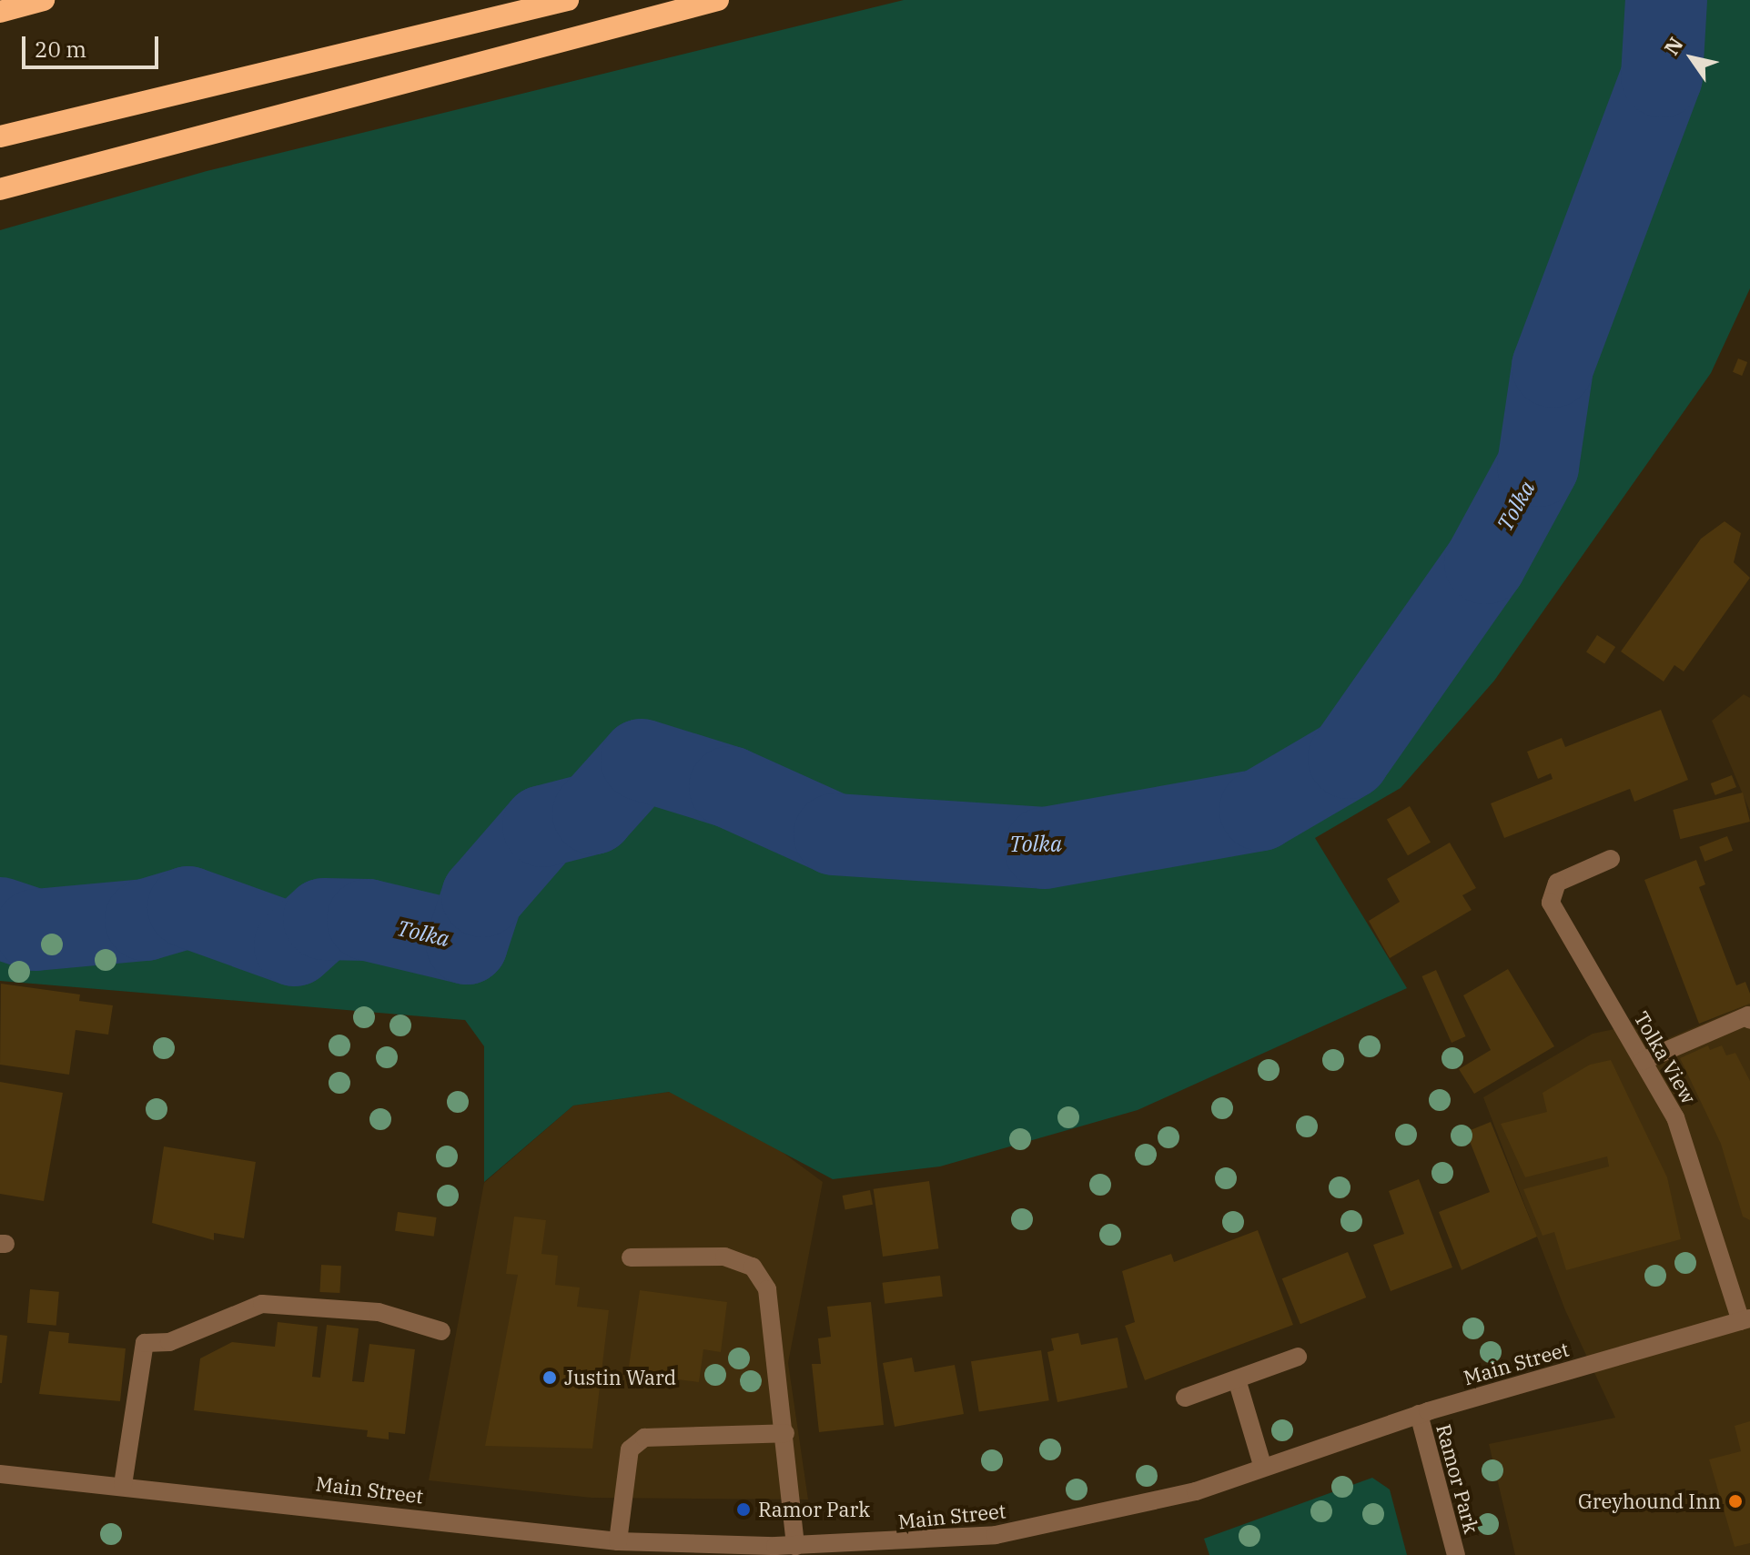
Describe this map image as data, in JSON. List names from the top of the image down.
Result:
{
  "streets": {
    "street": ["Tolka View", "Main Street", "Ramor Park"]
  },
  "crossings": [
    ["Tolka View", "Main Street"],
    ["Main Street", "Ramor Park"]
  ],
  "water": ["Tolka"],
  "places": ["Justin Ward", "Greyhound Inn", "Ramor Park"],
  "scale_bar": "20 m",
  "north": "top left"
}
